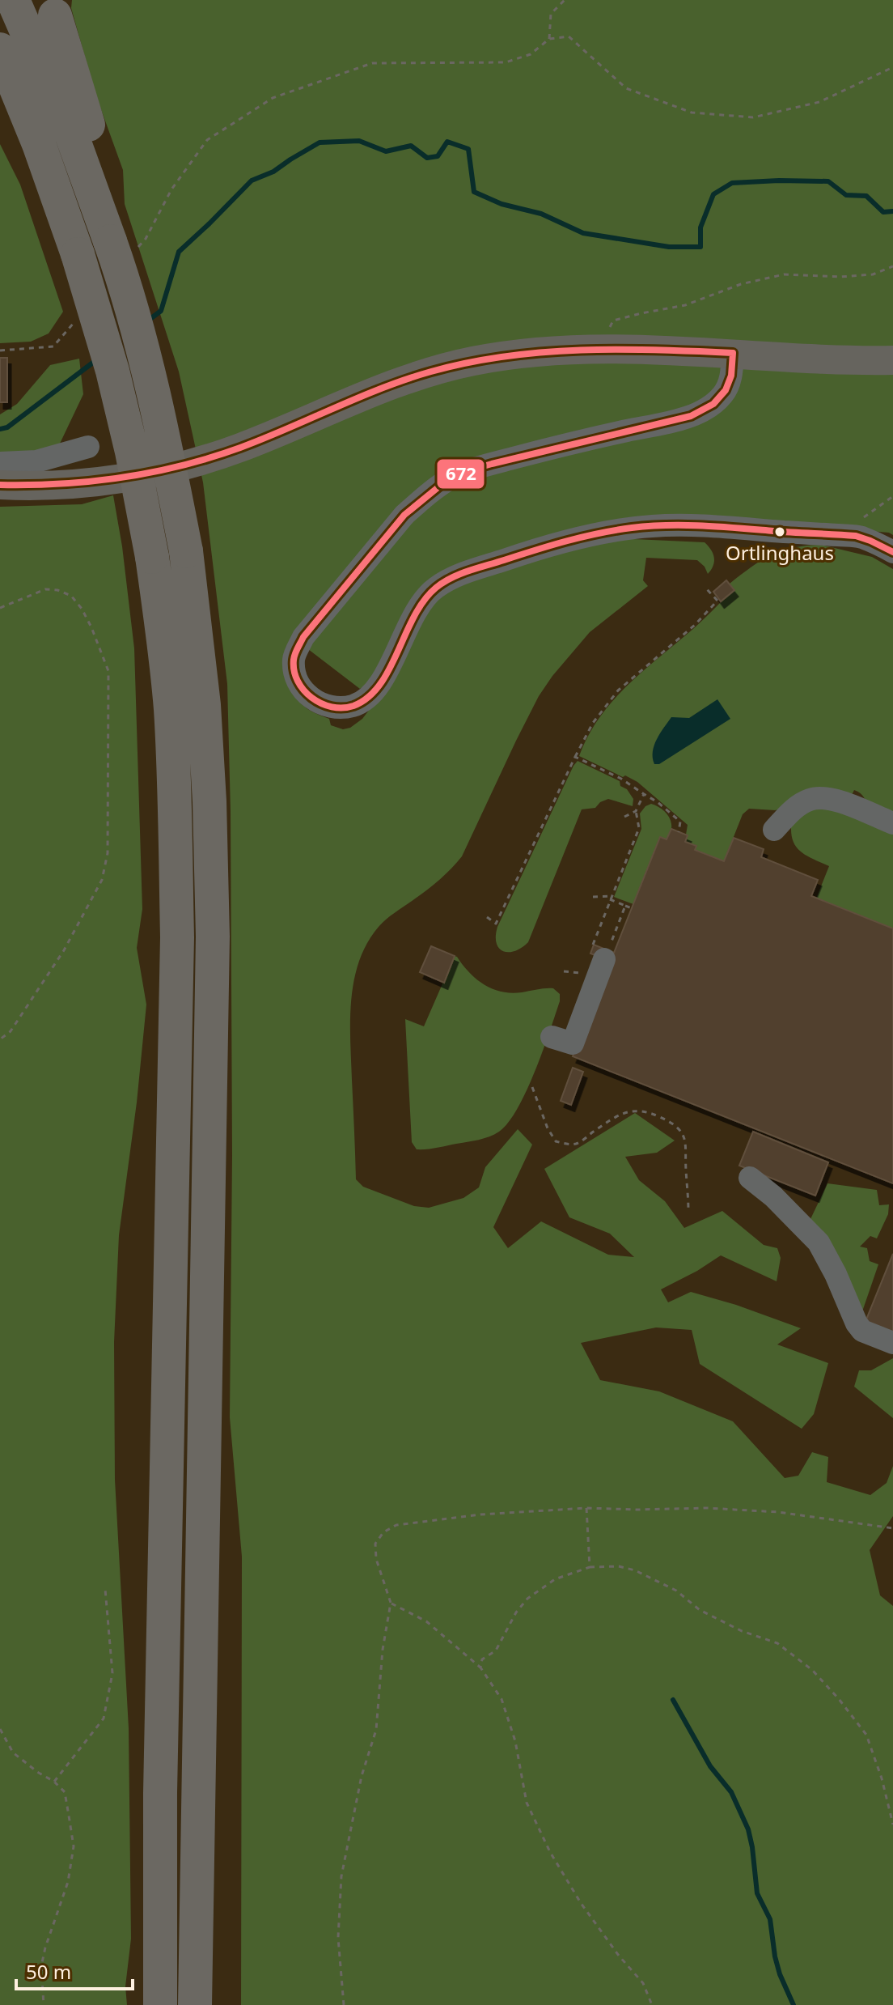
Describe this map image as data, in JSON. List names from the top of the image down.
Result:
{
  "places": ["Ortlinghaus"],
  "lines": ["transit line 672"],
  "scale_bar": "50 m"
}
